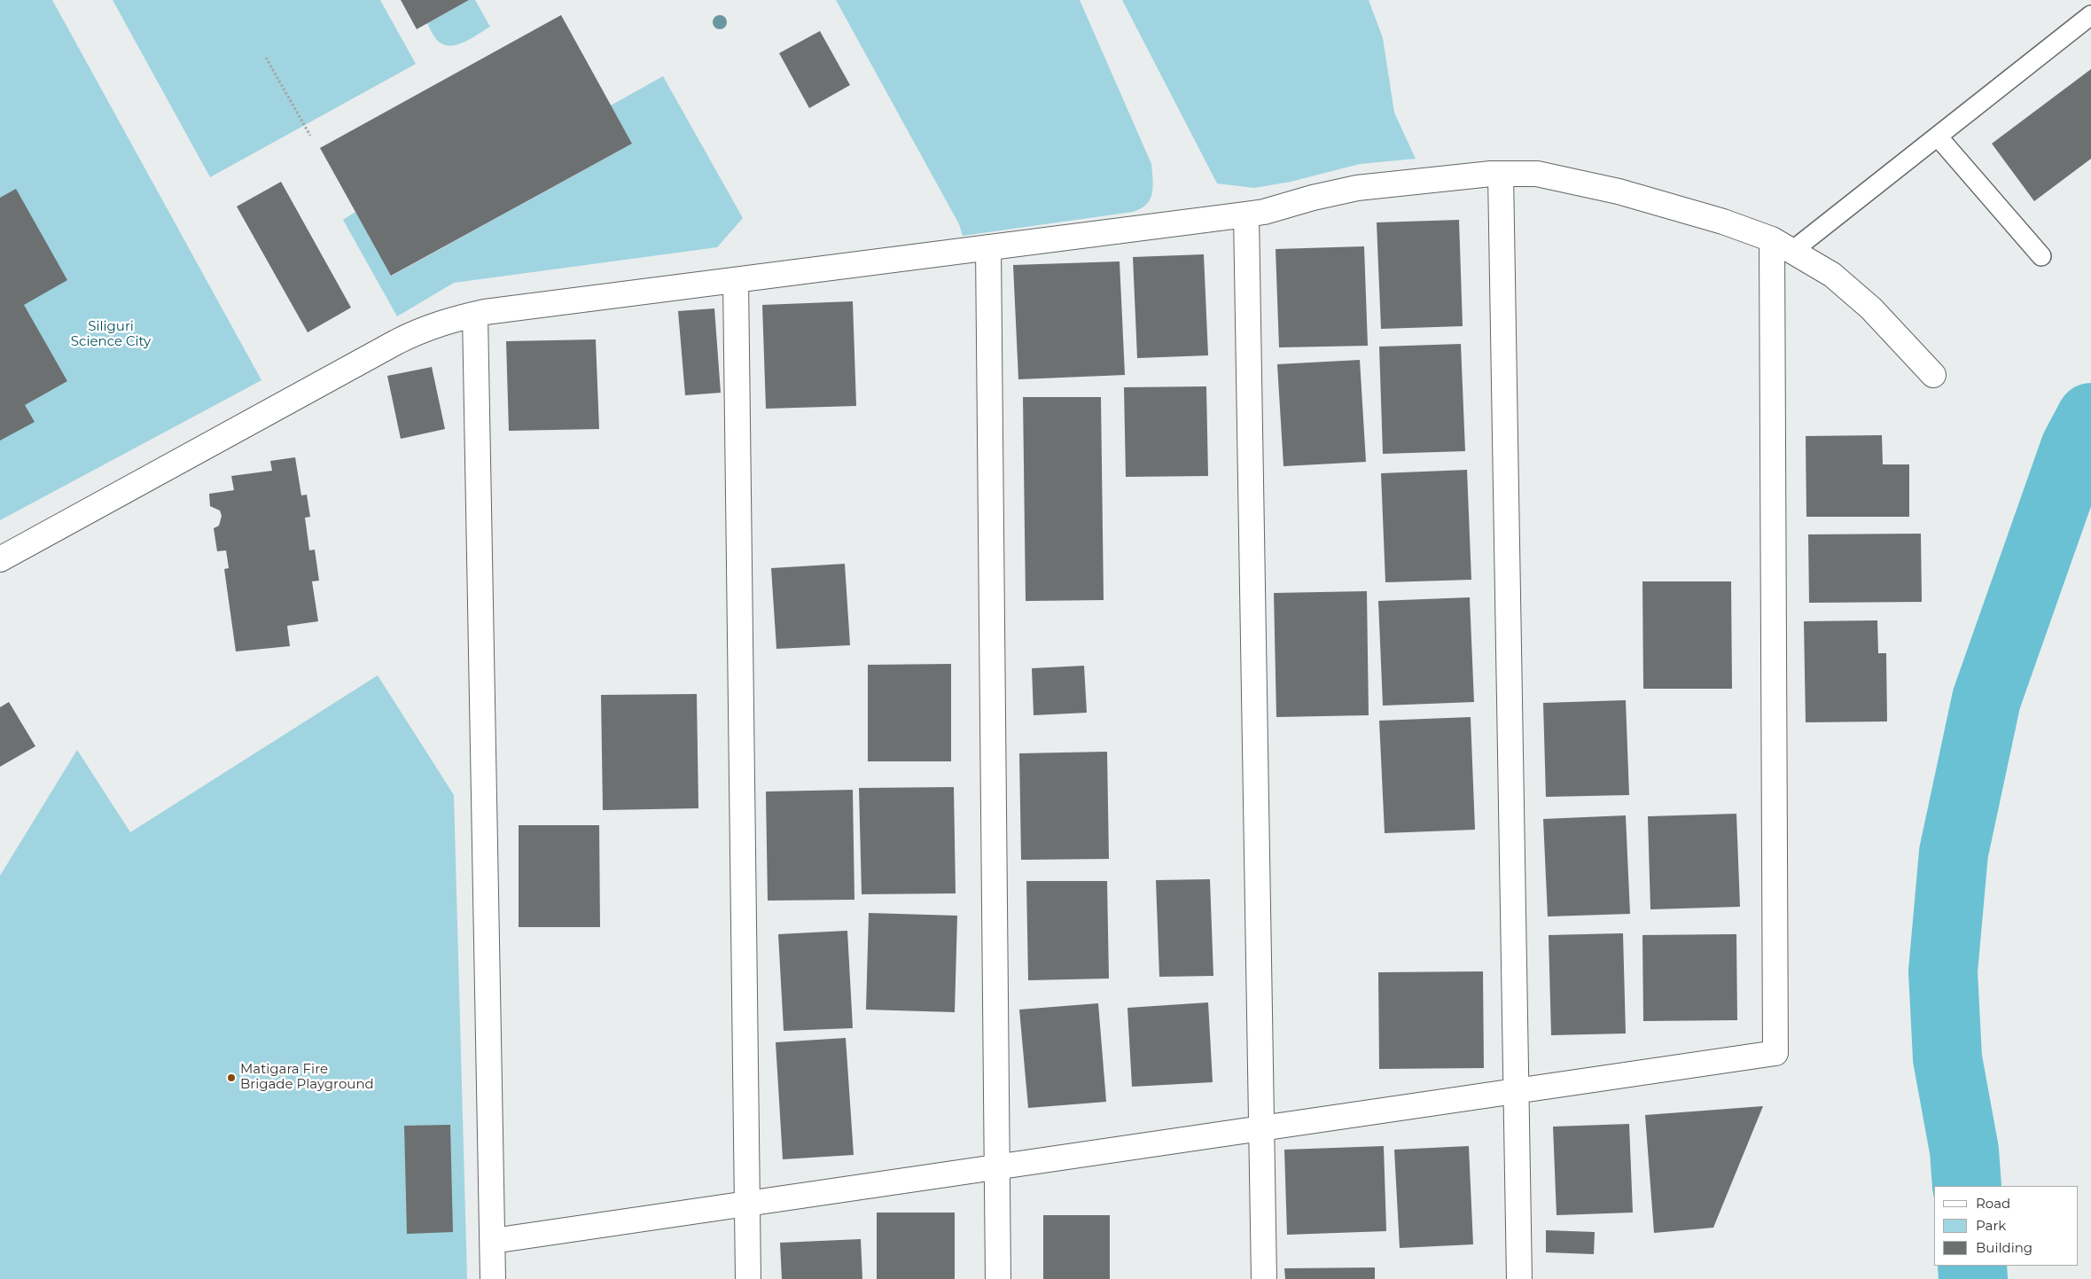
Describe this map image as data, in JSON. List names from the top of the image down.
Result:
{
  "parks": ["Siliguri Science City"],
  "places": ["Matigara Fire Brigade Playground"],
  "legend": ["Road", "Park", "Building"]
}
